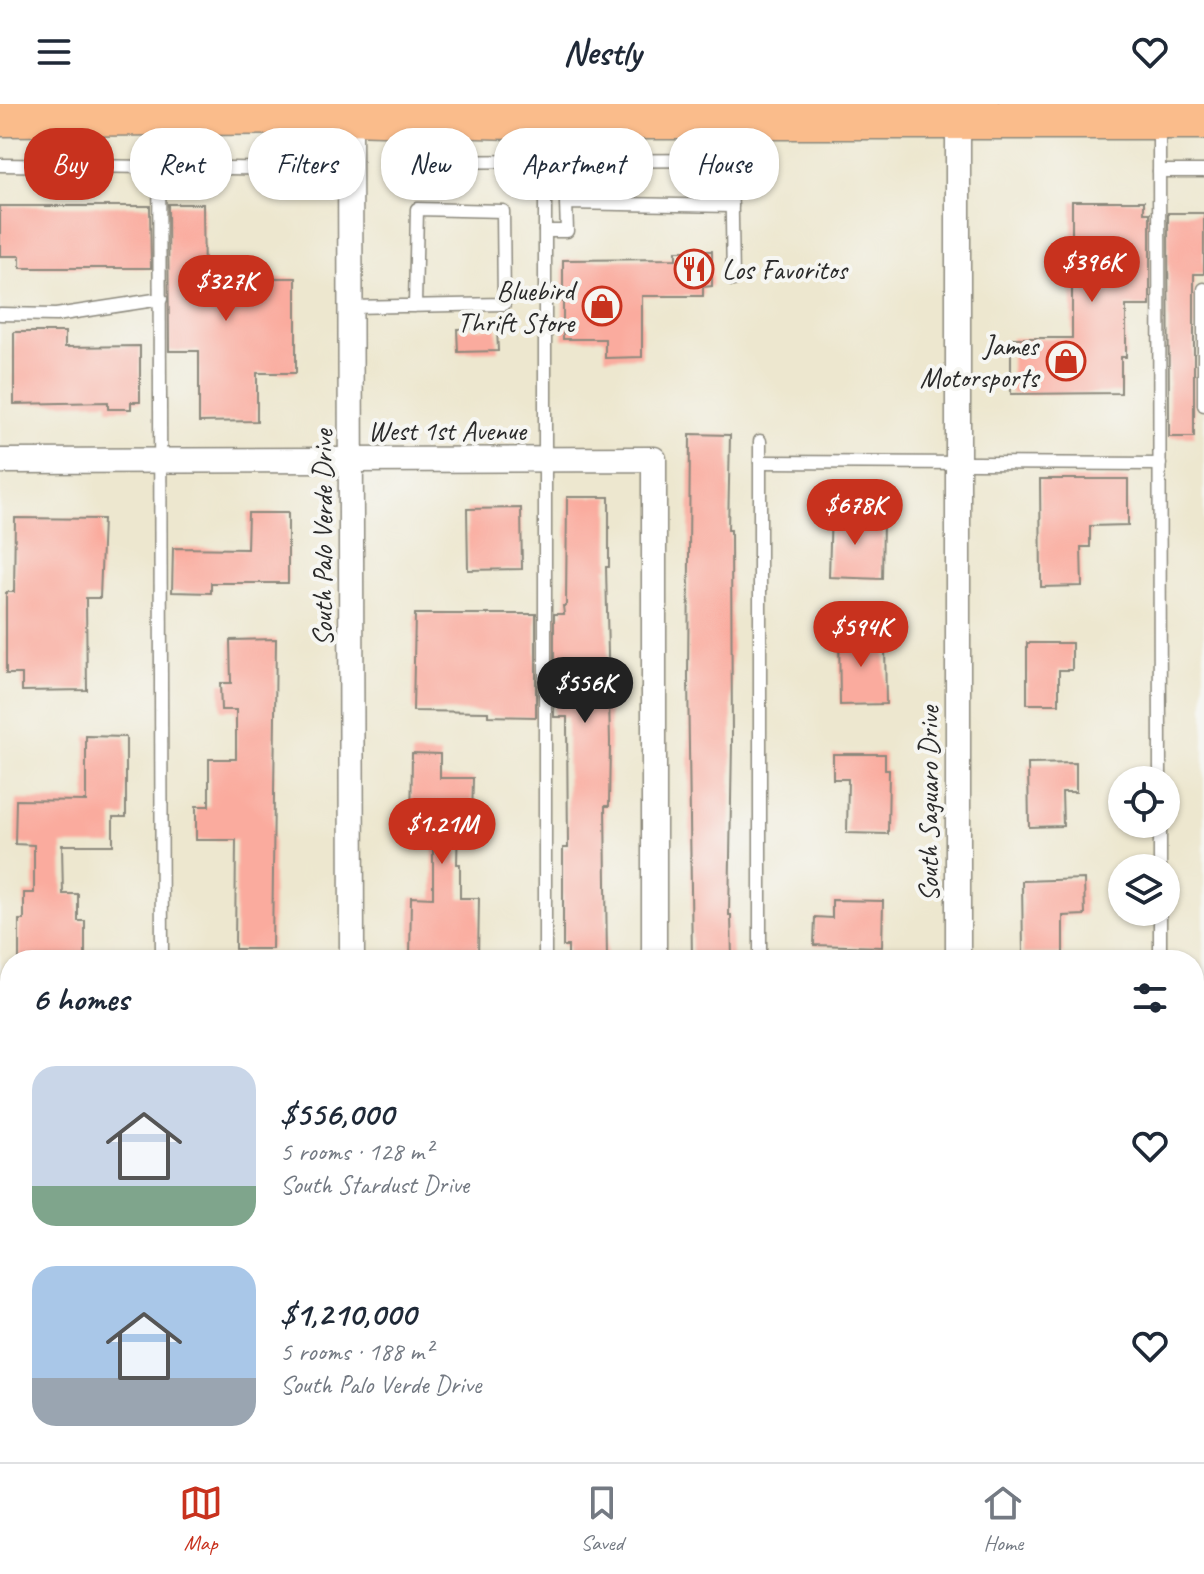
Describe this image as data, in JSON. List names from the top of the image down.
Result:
{
  "streets": {
    "street": ["West 1st Avenue", "South Palo Verde Drive", "South Saguaro Drive"]
  },
  "crossings": [
    ["West 1st Avenue", "South Palo Verde Drive"]
  ],
  "places": {
    "restaurant": ["Los Favoritos"],
    "shop": ["Bluebird Thrift Store", "James Motorsports"]
  },
  "page": {
    "header": "Nestly",
    "chip": [
      "Buy",
      "Rent",
      "Filters",
      "New",
      "Apartment",
      "House"
    ],
    "price": [
      "$396K",
      "$327K",
      "$678K",
      "$594K",
      "$556K",
      "$1.21M"
    ],
    "heading": "6 homes",
    "list": [
      {
        "name": "$556,000",
        "note": "5 rooms · 128 m² · South Stardust Drive"
      },
      {
        "name": "$1,210,000",
        "note": "5 rooms · 188 m² · South Palo Verde Drive"
      }
    ],
    "tabs": ["Map", "Saved", "Home"]
  }
}
